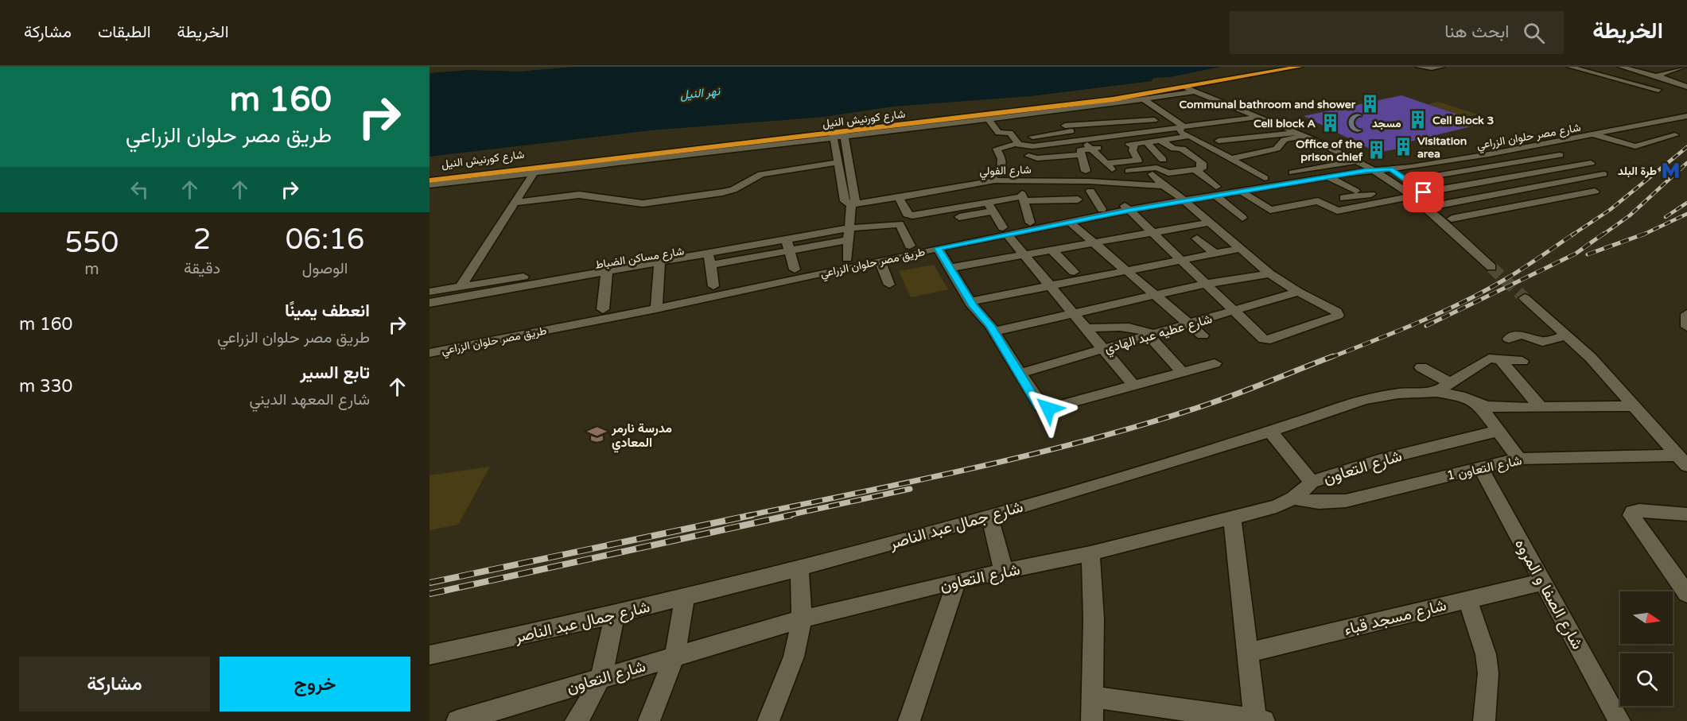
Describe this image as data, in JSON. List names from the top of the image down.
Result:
{
  "streets": {
    "highway": ["شارع كورنيش النيل"],
    "street": [
      "شارع مصر حلوان الزراعي",
      "شارع الفولي",
      "شارع مساكن الضباط",
      "طريق مصر حلوان الزراعي",
      "شارع عطيه عبد الهادي",
      "شارع التعاون",
      "شارع التعاون 1",
      "شارع جمال عبد الناصر",
      "شارع الصفا و المروه",
      "شارع مسجد قباء"
    ]
  },
  "crossings": [
    ["شارع مصر حلوان الزراعي", "طريق مصر حلوان الزراعي"],
    ["شارع التعاون", "شارع التعاون 1"],
    ["شارع التعاون 1", "شارع الصفا و المروه"],
    ["شارع الصفا و المروه", "شارع مسجد قباء"]
  ],
  "water": ["نهر النيل"],
  "places": {
    "building": [
      "Communal bathroom and shower",
      "Cell Block 3",
      "Cell block A",
      "Visitation area",
      "Office of the prison chief"
    ],
    "mosque": ["مسجد"],
    "metro station": ["طرة البلد"],
    "school or university": ["مدرسة نارمر المعادي"]
  },
  "north": "right",
  "page": {
    "header": "الخريطة",
    "search": "ابحث هنا",
    "nav": ["الخريطة", "الطبقات", "مشاركة"],
    "turn": ["160 m", "طريق مصر حلوان الزراعي"],
    "eta": [
      "06:16",
      "الوصول",
      "2",
      "دقيقة",
      "550",
      "m"
    ],
    "list": [
      {
        "name": "انعطف يمينًا",
        "note": "طريق مصر حلوان الزراعي",
        "value": "160 m"
      },
      {
        "name": "تابع السير",
        "note": "شارع المعهد الديني",
        "value": "330 m"
      }
    ],
    "buttons": ["خروج", "مشاركة"]
  }
}
